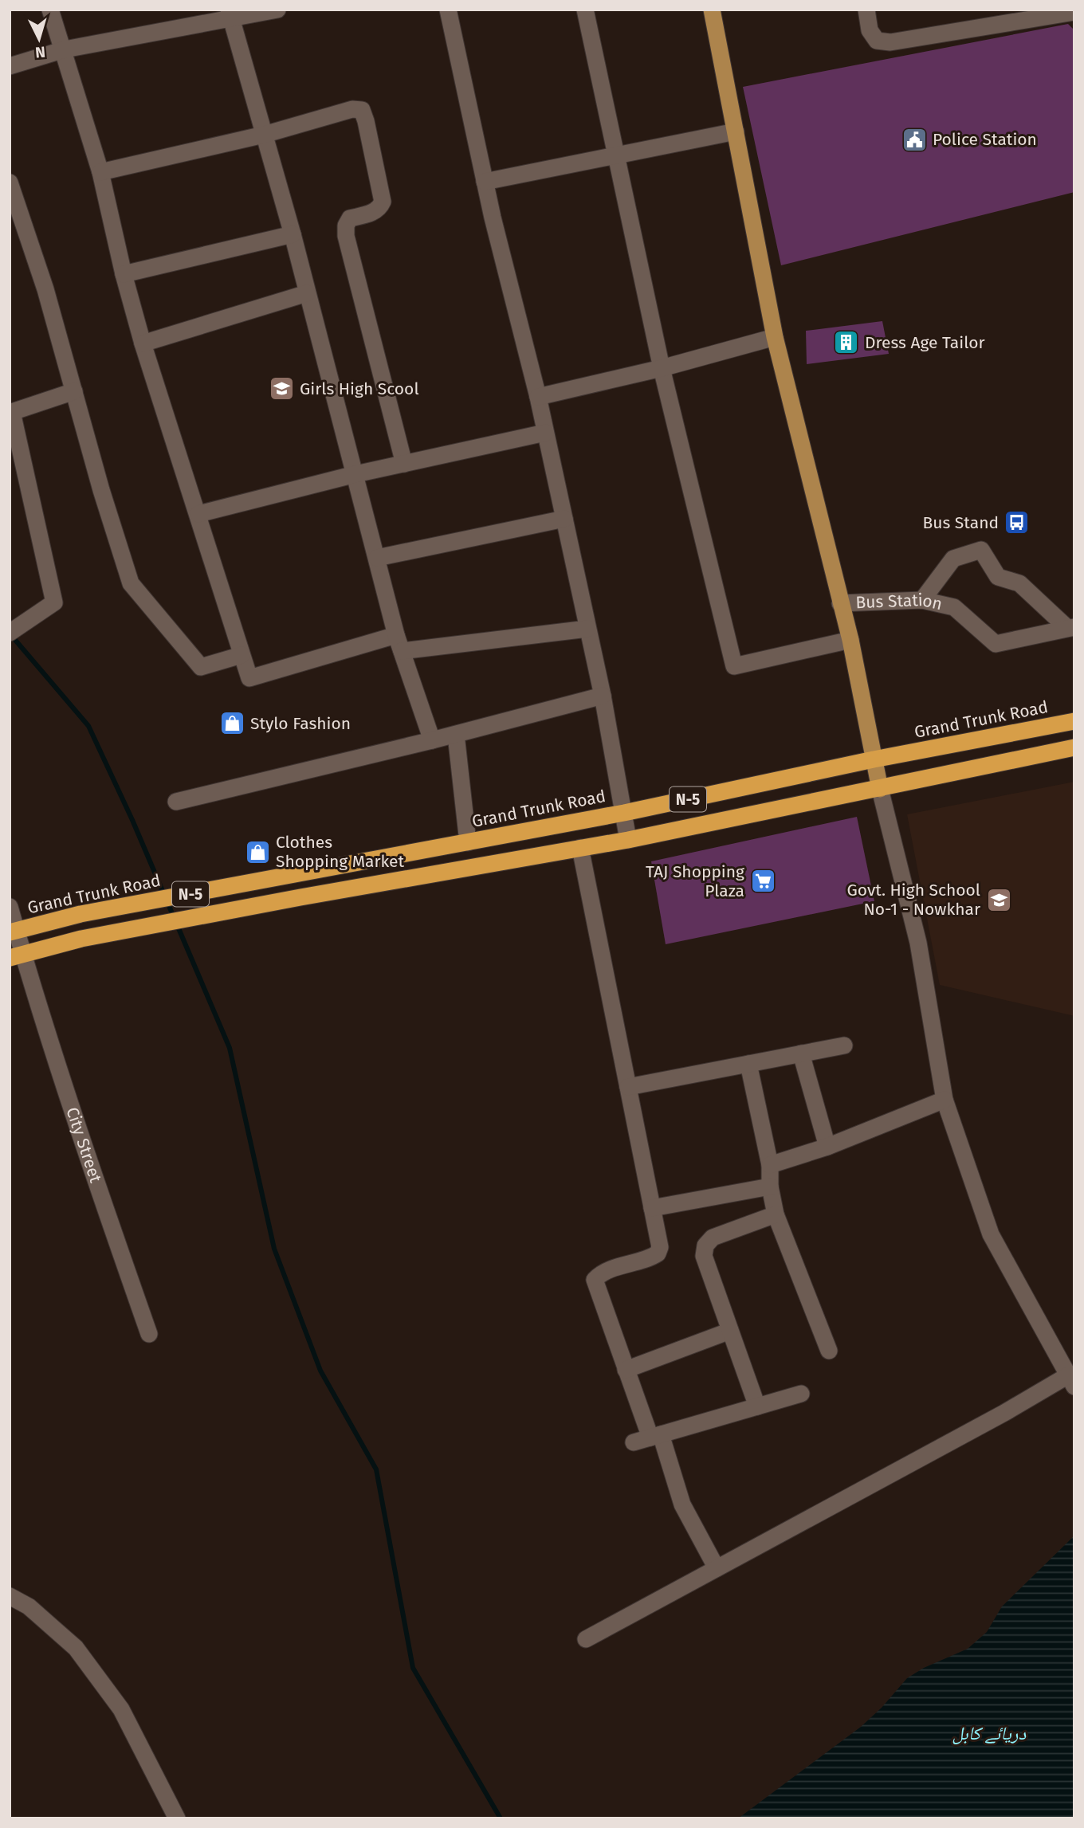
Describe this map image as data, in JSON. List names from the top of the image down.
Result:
{
  "streets": {
    "highway": ["Grand Trunk Road", "N-5"],
    "street": ["Bus Station", "City Street"]
  },
  "crossings": [
    ["Grand Trunk Road", "City Street"],
    ["N-5", "City Street"]
  ],
  "water": ["دریائے کابل"],
  "places": {
    "public building": ["Police Station"],
    "building": ["Dress Age Tailor"],
    "school or university": ["Girls High Scool", "Govt. High School No-1 - Nowkhar"],
    "bus stop": ["Bus Stand"],
    "shop": ["Stylo Fashion", "Clothes Shopping Market"],
    "supermarket": ["TAJ Shopping Plaza"]
  },
  "north": "bottom"
}
